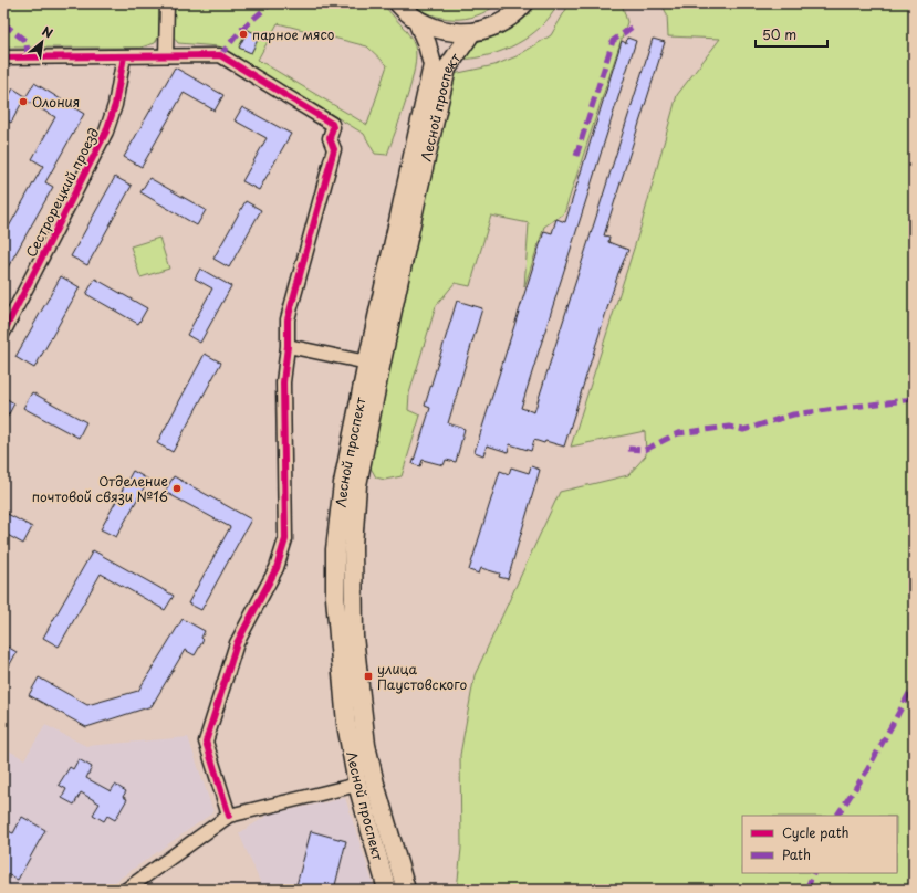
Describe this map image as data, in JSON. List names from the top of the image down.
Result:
{
  "streets": {
    "main road": ["Лесной проспект"],
    "street": ["Сестрорецкий проезд"]
  },
  "places": {
    "other": ["парное мясо", "Олония", "Отделение почтовой связи №16"],
    "transit": ["улица Паустовского"]
  },
  "legend": ["Cycle path", "Path"],
  "scale_bar": "50 m",
  "north": "top right"
}
